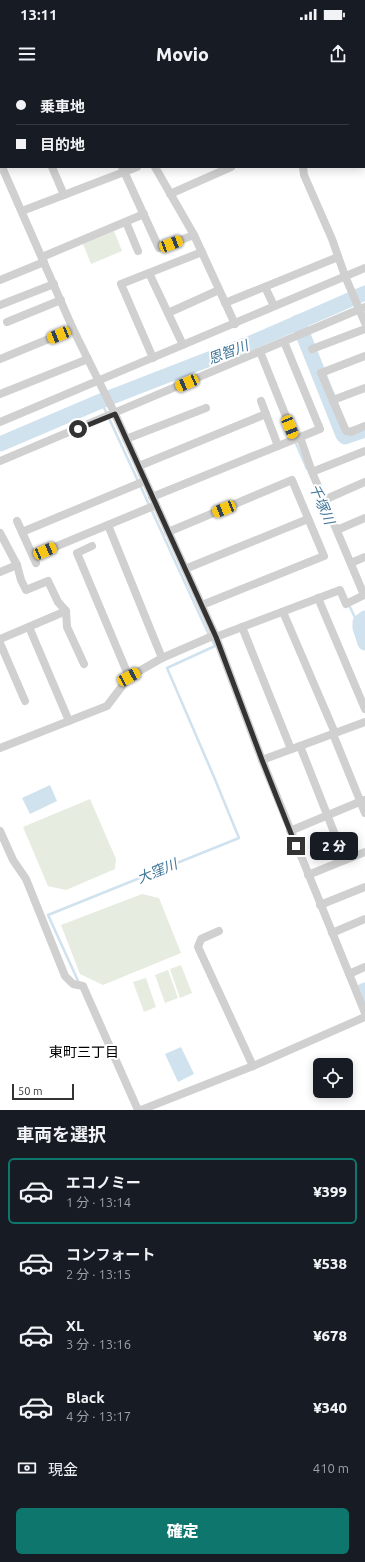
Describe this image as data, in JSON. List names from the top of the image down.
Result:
{
  "districts": ["東町三丁目"],
  "water": ["恩智川", "千塚川", "大窪川"],
  "scale_bar": "50 m",
  "page": {
    "status": "13:11",
    "header": "Movio",
    "banner": ["乗車地", "目的地"],
    "bubble": "2 分",
    "scale": "50 m",
    "heading": "車両を選択",
    "list": [
      {
        "name": "エコノミー",
        "note": "1 分 · 13:14",
        "value": "¥399"
      },
      {
        "name": "コンフォート",
        "note": "2 分 · 13:15",
        "value": "¥538"
      },
      {
        "name": "XL",
        "note": "3 分 · 13:16",
        "value": "¥678"
      },
      {
        "name": "Black",
        "note": "4 分 · 13:17",
        "value": "¥340"
      }
    ],
    "pay": ["現金", "410 m"],
    "buttons": "確定"
  }
}
